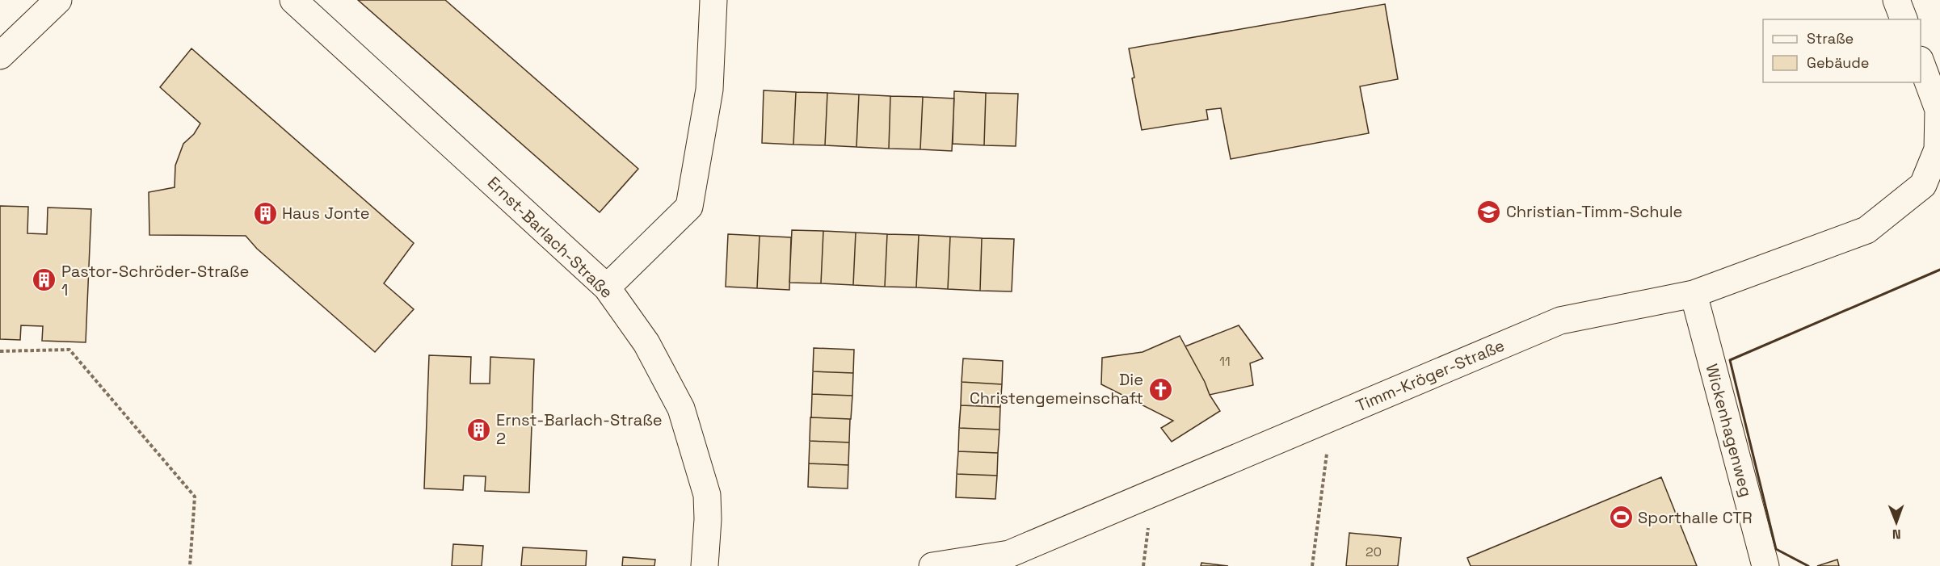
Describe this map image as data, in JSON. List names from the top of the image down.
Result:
{
  "streets": {
    "street": ["Ernst-Barlach-Straße", "Timm-Kröger-Straße", "Wickenhagenweg"]
  },
  "crossings": [
    ["Timm-Kröger-Straße", "Wickenhagenweg"]
  ],
  "places": {
    "school or university": ["Christian-Timm-Schule"],
    "building": ["Haus Jonte", "Pastor-Schröder-Straße 1", "Ernst-Barlach-Straße 2"],
    "church": ["Die Christengemeinschaft"],
    "sports": ["Sporthalle CTR"]
  },
  "house_numbers": ["11", "20"],
  "legend": ["Straße", "Gebäude"],
  "north": "bottom"
}
